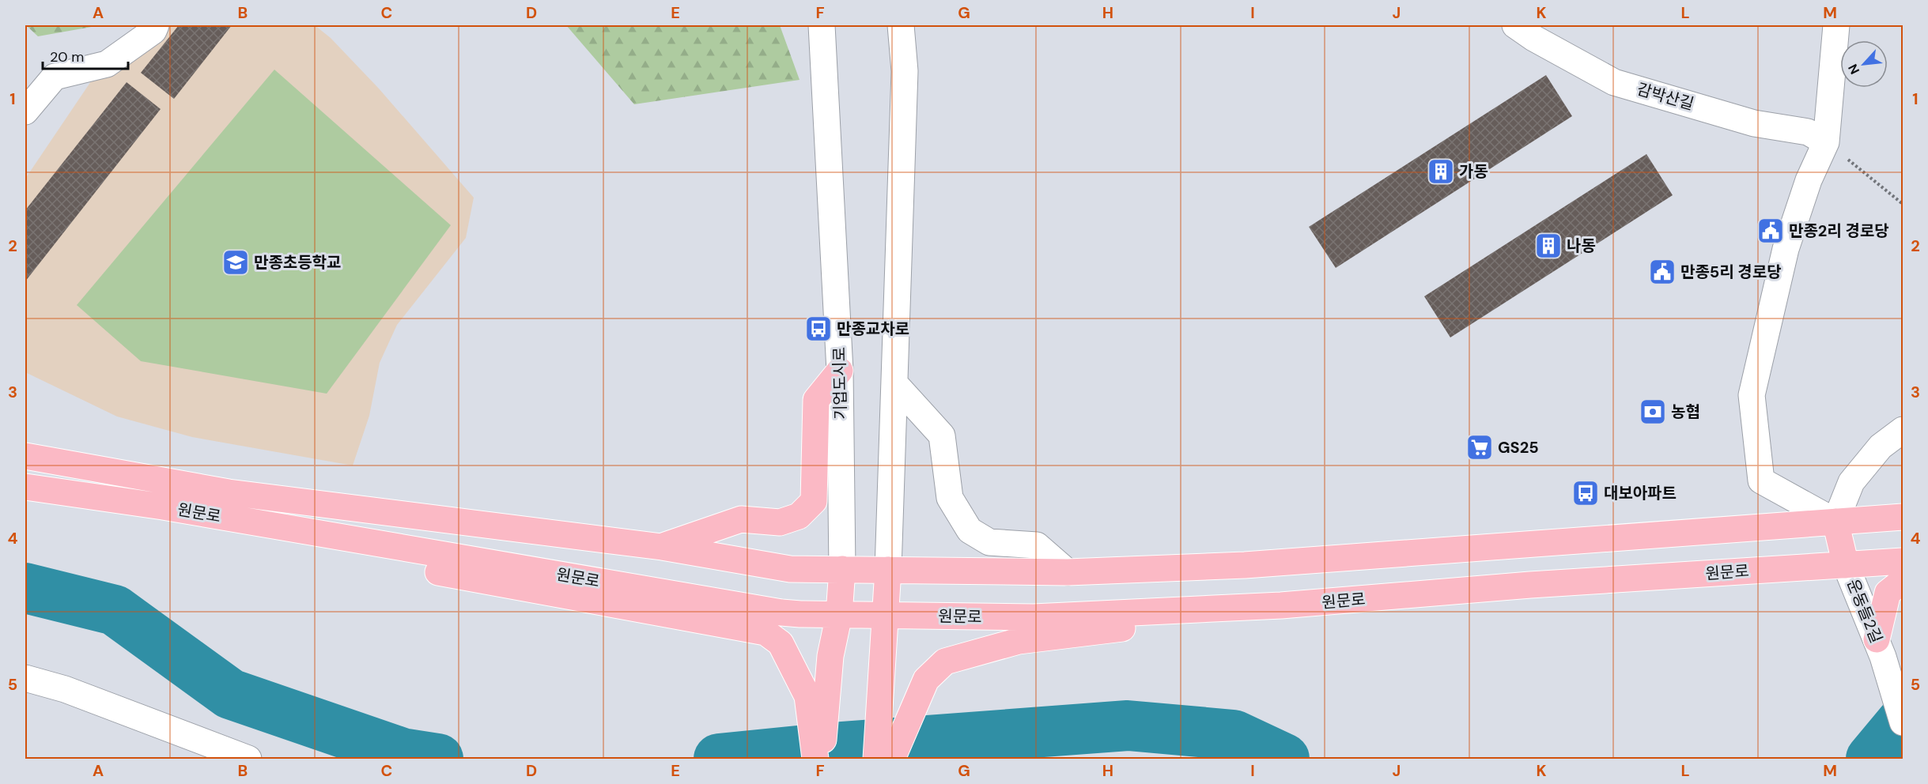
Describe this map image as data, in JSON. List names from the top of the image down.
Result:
{
  "streets": {
    "main road": ["기업도시로", "원문로"],
    "street": ["감박산길", "운동들2길"]
  },
  "crossings": [
    ["기업도시로", "원문로"],
    ["원문로", "운동들2길"]
  ],
  "places": {
    "building": ["가동", "나동"],
    "public building": ["만종2리 경로당", "만종5리 경로당"],
    "school or university": ["만종초등학교"],
    "bus stop": ["만종교차로", "대보아파트"],
    "bank": ["농협"],
    "supermarket": ["GS25"]
  },
  "scale_bar": "20 m",
  "north": "bottom left",
  "grid": {
    "columns": [
      "A",
      "B",
      "C",
      "D",
      "E",
      "F",
      "G",
      "H",
      "I",
      "J",
      "K",
      "L",
      "M"
    ],
    "rows": [
      "1",
      "2",
      "3",
      "4",
      "5"
    ]
  }
}
